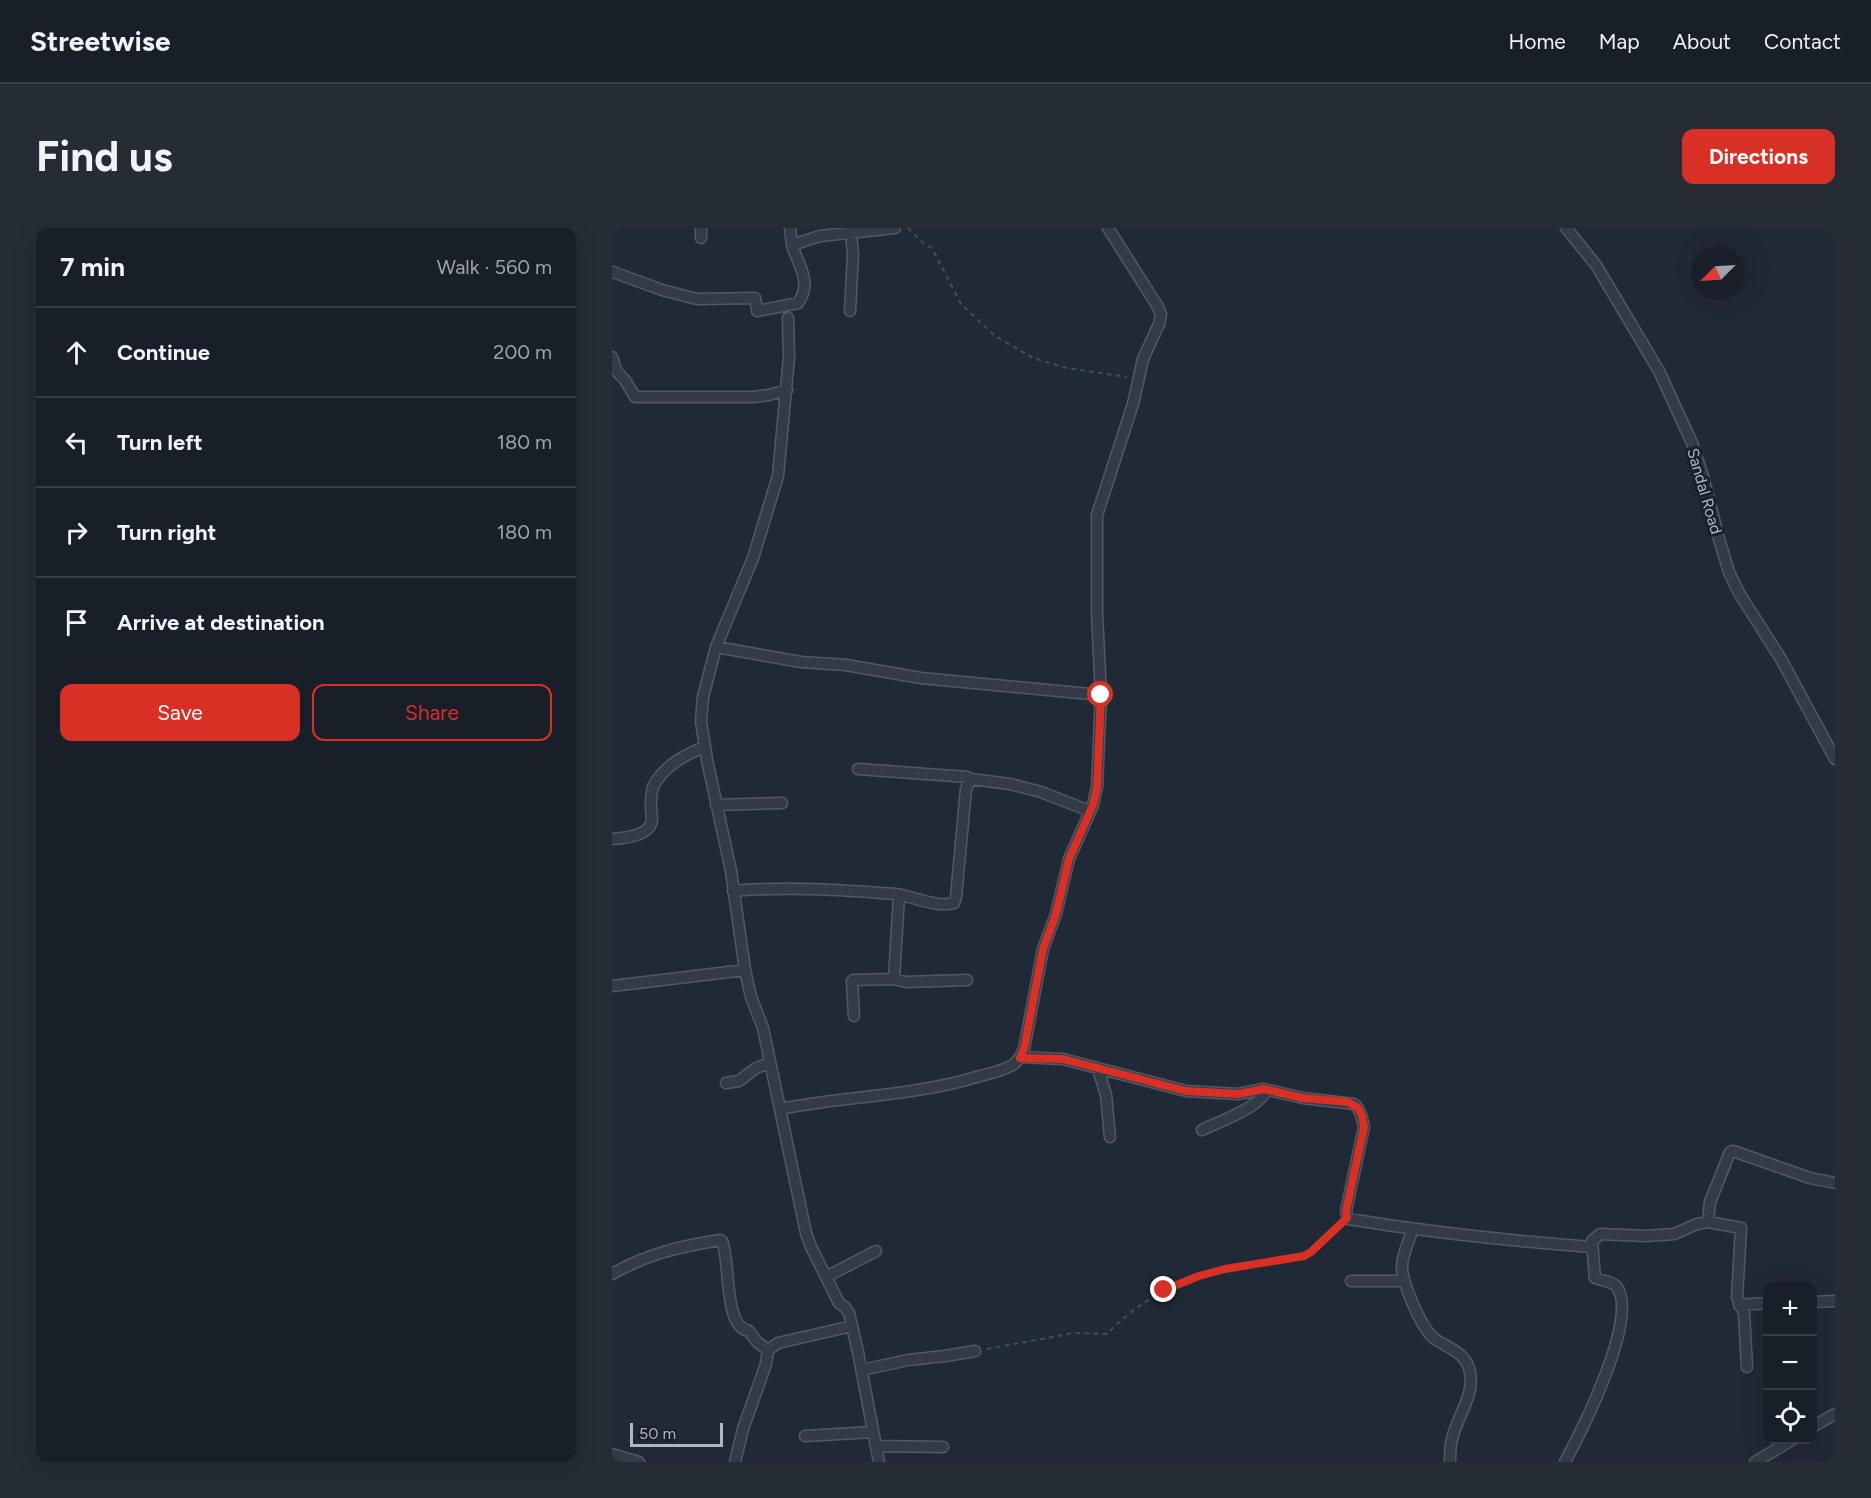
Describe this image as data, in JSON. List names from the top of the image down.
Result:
{
  "streets": {
    "street": ["Sandal Road"]
  },
  "scale_bar": "50 m",
  "north": "bottom left",
  "page": {
    "header": "Streetwise",
    "nav": [
      "Home",
      "Map",
      "About",
      "Contact"
    ],
    "buttons": [
      "Directions",
      ["Save", "Share"]
    ],
    "title": "Find us",
    "heading": ["7 min", "Walk · 560 m"],
    "list": [
      ["Continue", "200 m"],
      ["Turn left", "180 m"],
      ["Turn right", "180 m"],
      "Arrive at destination"
    ],
    "map_buttons": ["+", "−"],
    "scale": "50 m"
  }
}
